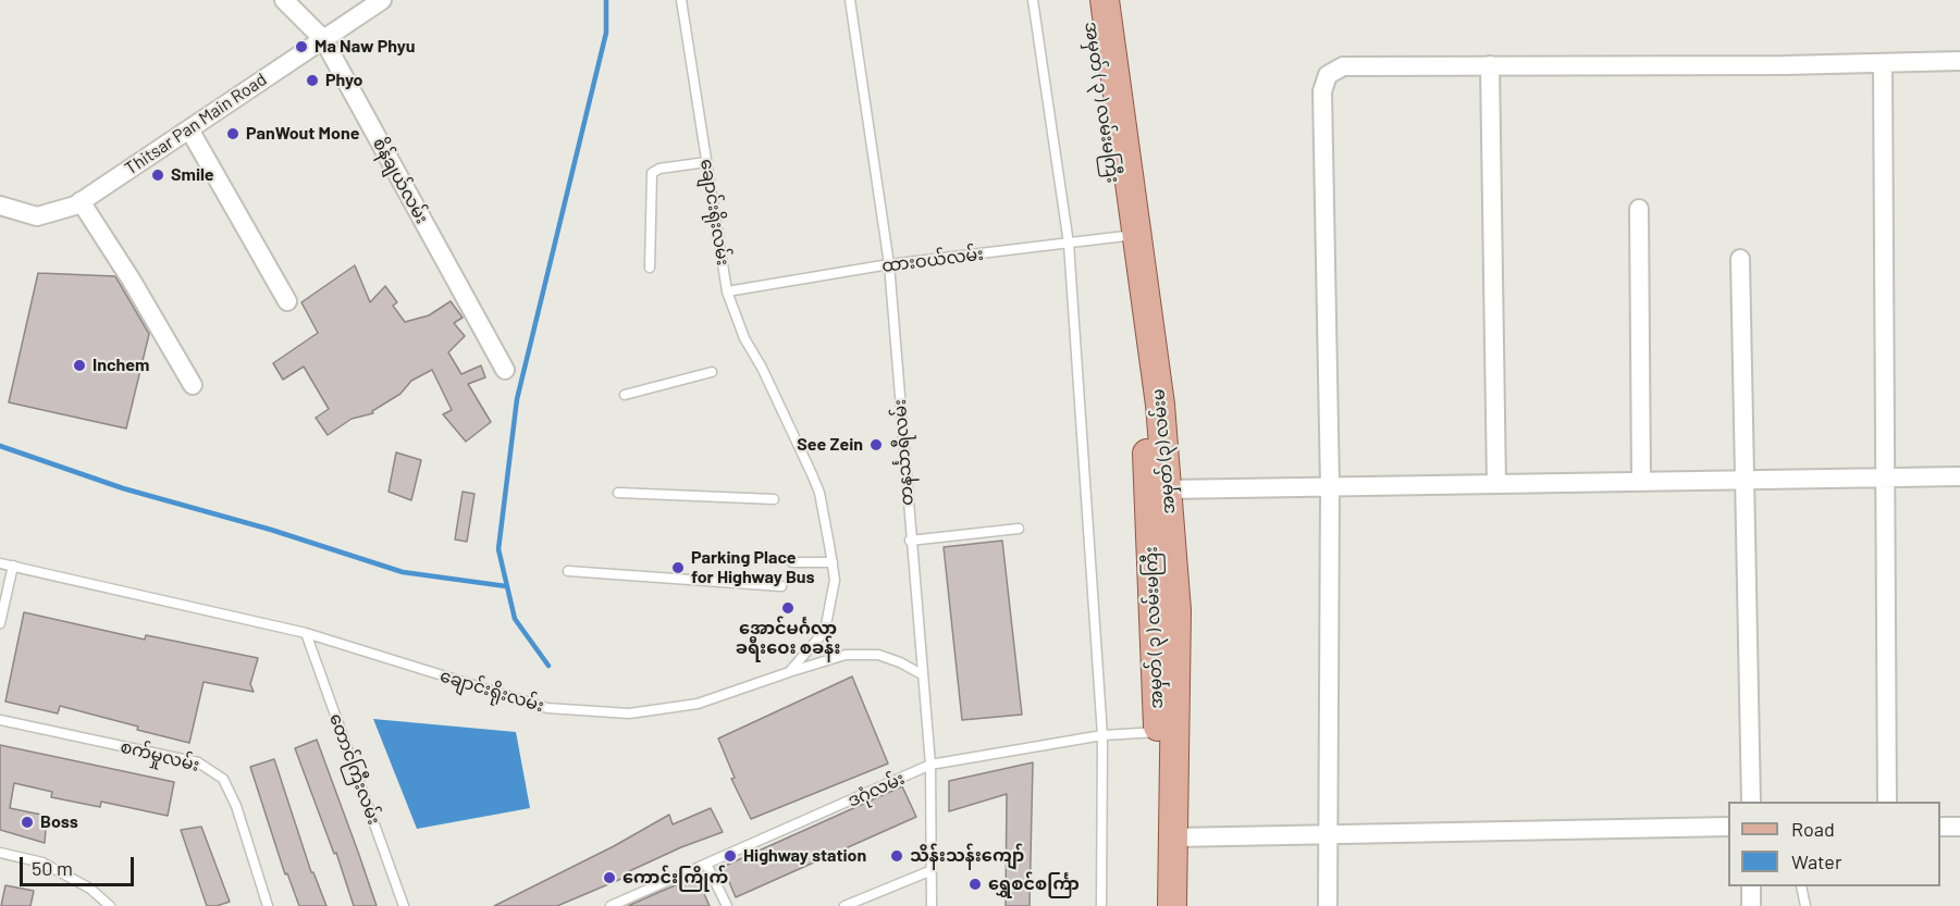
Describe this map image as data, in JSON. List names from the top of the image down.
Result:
{
  "streets": {
    "main road": ["အမှတ် ( ၃ ) လမ်းမကြီး", "အမှတ် (၃) လမ်းမ"],
    "street": ["Thitsar Pan Main Road", "စိန်ချယ်လမ်း"],
    "lane": [
      "ချောင်းရိုးလမ်း",
      "ထားဝယ်လမ်း",
      "တနင်္သာရီလမ်း",
      "စက်မှုလမ်း",
      "တောင်ကြီးလမ်း",
      "ဒဂုံလမ်း"
    ]
  },
  "crossings": [
    ["အမှတ် ( ၃ ) လမ်းမကြီး", "ထားဝယ်လမ်း"],
    ["အမှတ် ( ၃ ) လမ်းမကြီး", "အမှတ် (၃) လမ်းမ"],
    ["အမှတ် ( ၃ ) လမ်းမကြီး", "ဒဂုံလမ်း"],
    ["Thitsar Pan Main Road", "စိန်ချယ်လမ်း"],
    ["ချောင်းရိုးလမ်း", "ထားဝယ်လမ်း"],
    ["ချောင်းရိုးလမ်း", "တောင်ကြီးလမ်း"],
    ["ထားဝယ်လမ်း", "တနင်္သာရီလမ်း"],
    ["တနင်္သာရီလမ်း", "ဒဂုံလမ်း"]
  ],
  "places": [
    "Ma Naw Phyu",
    "Phyo",
    "PanWout Mone",
    "Smile",
    "Inchem",
    "See Zein",
    "Parking Place for Highway Bus",
    "အောင်မင်္ဂလာ ခရီးဝေး စခန်း",
    "Boss",
    "Highway station",
    "သိန်းသန်းကျော်",
    "ကောင်းကြိုက်",
    "ရွှေစင်စင်္ကြာ"
  ],
  "legend": ["Road", "Water"],
  "scale_bar": "50 m"
}
